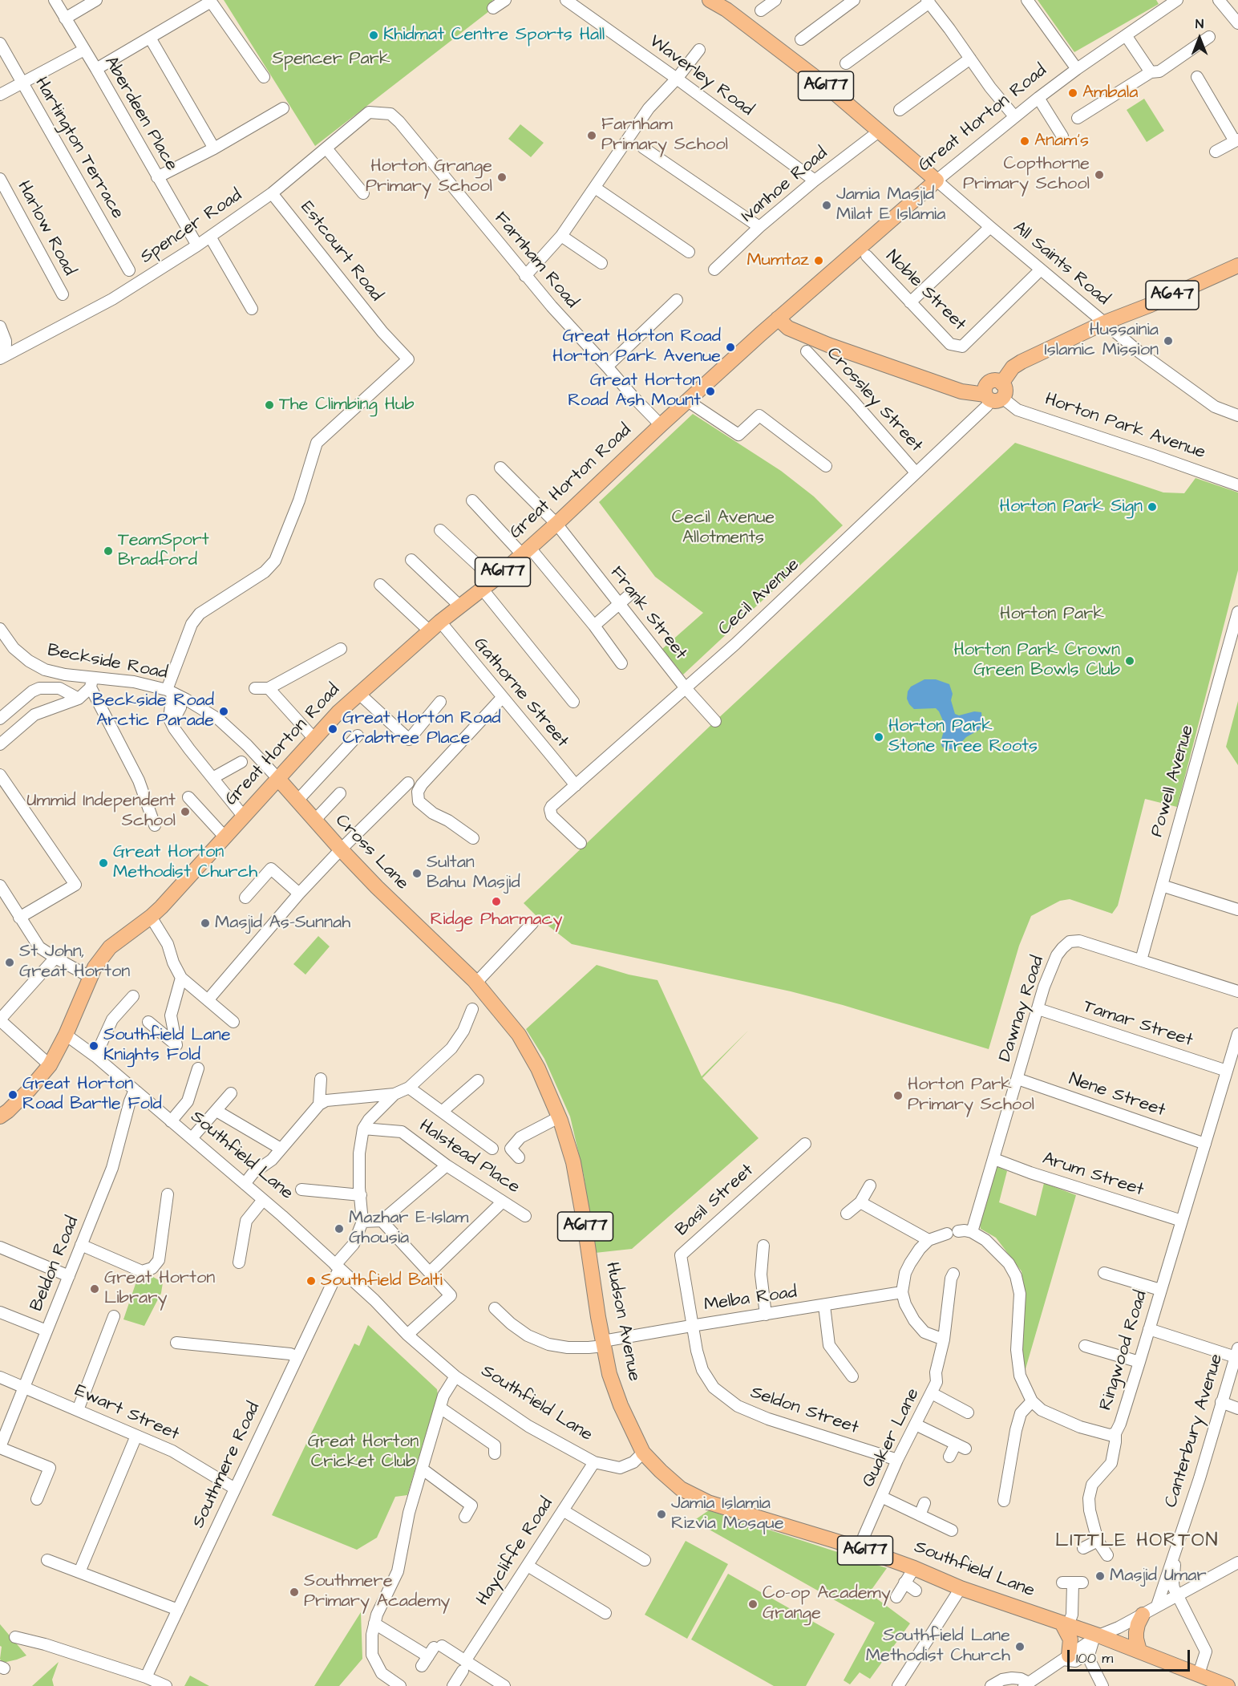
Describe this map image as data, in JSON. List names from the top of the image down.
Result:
{
  "streets": {
    "main road": [
      "A6177",
      "Great Horton Road",
      "A647",
      "Horton Park Avenue",
      "Cross Lane",
      "Southfield Lane",
      "Hudson Avenue"
    ],
    "street": [
      "Waverley Road",
      "Aberdeen Place",
      "Hartington Terrace",
      "Ivanhoe Road",
      "Spencer Road",
      "Harlow Road",
      "Estcourt Road",
      "Farnham Road",
      "All Saints Road",
      "Noble Street",
      "Crossley Street",
      "Cecil Avenue",
      "Frank Street",
      "Beckside Road",
      "Gathorne Street",
      "Powell Avenue",
      "Dawnay Road",
      "Tamar Street",
      "Nene Street",
      "Halstead Place",
      "Arum Street",
      "Basil Street",
      "Beldon Road",
      "Melba Road",
      "Ringwood Road",
      "Seldon Street",
      "Ewart Street",
      "Canterbury Avenue",
      "Quaker Lane",
      "Southmere Road",
      "Haycliffe Road"
    ]
  },
  "crossings": [
    ["Waverley Road", "Ivanhoe Road"],
    ["A6177", "Great Horton Road"],
    ["A6177", "Ivanhoe Road"],
    ["A6177", "All Saints Road"],
    ["A6177", "Southfield Lane"],
    ["Aberdeen Place", "Spencer Road"],
    ["Great Horton Road", "Farnham Road"],
    ["Great Horton Road", "All Saints Road"],
    ["Great Horton Road", "Horton Park Avenue"],
    ["Great Horton Road", "Frank Street"],
    ["Great Horton Road", "Beckside Road"],
    ["Great Horton Road", "Gathorne Street"],
    ["Great Horton Road", "Cross Lane"],
    ["Great Horton Road", "Southfield Lane"],
    ["Spencer Road", "Estcourt Road"],
    ["Spencer Road", "Farnham Road"],
    ["Estcourt Road", "Beckside Road"],
    ["All Saints Road", "Noble Street"],
    ["All Saints Road", "A647"],
    ["A647", "Horton Park Avenue"],
    ["A647", "Cecil Avenue"],
    ["Crossley Street", "Cecil Avenue"],
    ["Horton Park Avenue", "Cecil Avenue"],
    ["Cecil Avenue", "Frank Street"],
    ["Cecil Avenue", "Gathorne Street"],
    ["Beckside Road", "Cross Lane"],
    ["Powell Avenue", "Dawnay Road"],
    ["Cross Lane", "Hudson Avenue"],
    ["Dawnay Road", "Tamar Street"],
    ["Dawnay Road", "Nene Street"],
    ["Dawnay Road", "Arum Street"],
    ["Tamar Street", "Ringwood Road"],
    ["Nene Street", "Ringwood Road"],
    ["Southfield Lane", "Beldon Road"],
    ["Southfield Lane", "Hudson Avenue"],
    ["Southfield Lane", "Quaker Lane"],
    ["Southfield Lane", "Southmere Road"],
    ["Southfield Lane", "Haycliffe Road"],
    ["Arum Street", "Ringwood Road"],
    ["Basil Street", "Melba Road"],
    ["Basil Street", "Seldon Street"],
    ["Beldon Road", "Ewart Street"],
    ["Melba Road", "Hudson Avenue"],
    ["Melba Road", "Seldon Street"],
    ["Seldon Street", "Quaker Lane"],
    ["Ewart Street", "Southmere Road"]
  ],
  "districts": ["LITTLE HORTON"],
  "parks": [
    "Spencer Park",
    "Cecil Avenue Allotments",
    "Horton Park",
    "Great Horton Cricket Club"
  ],
  "places": [
    "Khidmat Centre Sports Hall",
    "Ambala",
    "Farnham Primary School",
    "Anam's",
    "Copthorne Primary School",
    "Horton Grange Primary School",
    "Jamia Masjid Milat E Islamia",
    "Mumtaz",
    "Hussainia Islamic Mission",
    "Great Horton Road Horton Park Avenue",
    "Great Horton Road Ash Mount",
    "The Climbing Hub",
    "Horton Park Sign",
    "TeamSport Bradford",
    "Horton Park Crown Green Bowls Club",
    "Beckside Road Arctic Parade",
    "Great Horton Road Crabtree Place",
    "Horton Park Stone Tree Roots",
    "Ummid Independent School",
    "Great Horton Methodist Church",
    "Sultan Bahu Masjid",
    "Ridge Pharmacy",
    "Masjid As-Sunnah",
    "St John, Great Horton",
    "Southfield Lane Knights Fold",
    "Great Horton Road Bartle Fold",
    "Horton Park Primary School",
    "Mazhar E-Islam Ghousia",
    "Southfield Balti",
    "Great Horton Library",
    "Jamia Islamia Rizvia Mosque",
    "Masjid Umar",
    "Southmere Primary Academy",
    "Co-op Academy Grange",
    "Southfield Lane Methodist Church"
  ],
  "scale_bar": "100 m",
  "north": "top"
}
